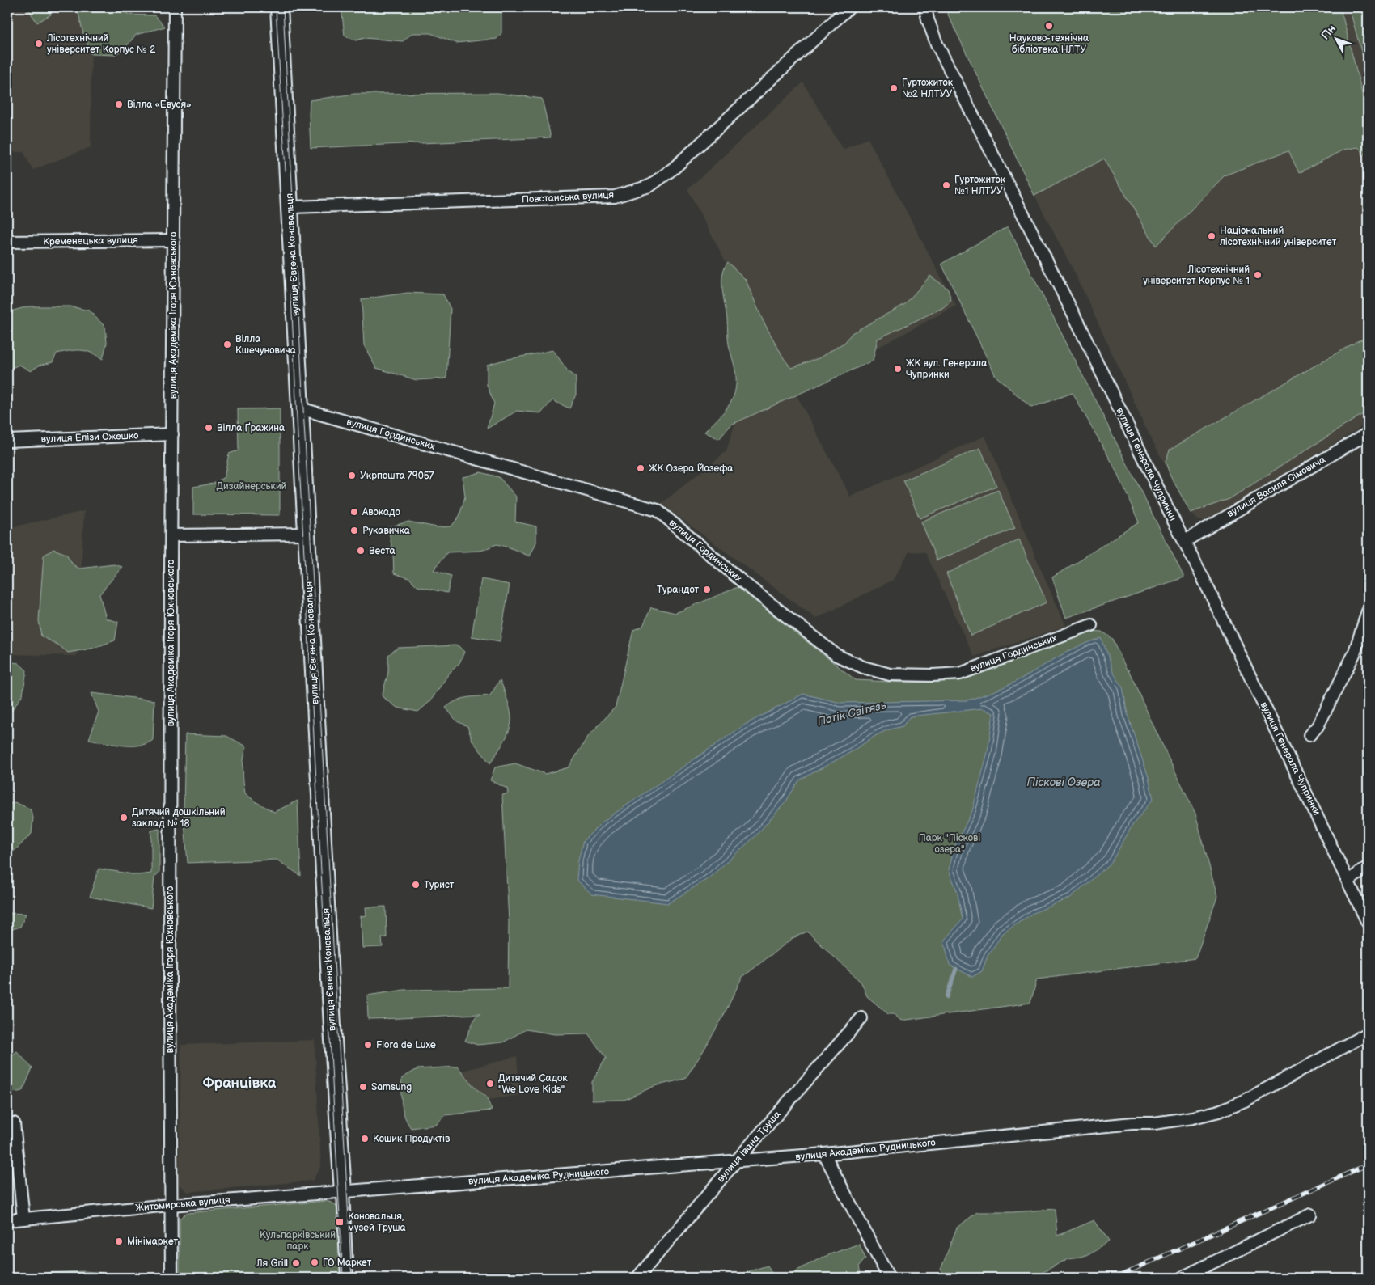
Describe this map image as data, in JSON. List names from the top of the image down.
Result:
{
  "streets": {
    "street": [
      "Повстанська вулиця",
      "Кременецька вулиця",
      "вулиця Євгена Коновальця",
      "вулиця Академіка Ігоря Юхновського",
      "вулиця Гординських",
      "вулиця Елізи Ожешко",
      "вулиця Генерала Чупринки",
      "вулиця Василя Сімовича",
      "вулиця Івана Труша",
      "вулиця Академіка Рудницького",
      "Житомирська вулиця"
    ]
  },
  "crossings": [
    ["Повстанська вулиця", "вулиця Євгена Коновальця"],
    ["Кременецька вулиця", "вулиця Академіка Ігоря Юхновського"],
    ["вулиця Євгена Коновальця", "вулиця Гординських"],
    ["вулиця Євгена Коновальця", "вулиця Академіка Рудницького"],
    ["вулиця Євгена Коновальця", "Житомирська вулиця"],
    ["вулиця Академіка Ігоря Юхновського", "вулиця Елізи Ожешко"],
    ["вулиця Академіка Ігоря Юхновського", "Житомирська вулиця"],
    ["вулиця Генерала Чупринки", "вулиця Василя Сімовича"],
    ["вулиця Івана Труша", "вулиця Академіка Рудницького"],
    ["вулиця Академіка Рудницького", "Житомирська вулиця"]
  ],
  "districts": ["Францівка"],
  "water": ["Потік Світязь", "Піскові Озера"],
  "parks": ["Дизайнерський", "Парк \"Піскові озера\"", "Кульпарківський парк"],
  "places": {
    "other": [
      "Науково-технічна бібліотека НЛТУ",
      "Лісотехнічний університет Корпус № 2",
      "Гуртожиток №2 НЛТУУ",
      "Вілла «Евуся»",
      "Гуртожиток №1 НЛТУУ",
      "Національний лісотехнічний університет",
      "Лісотехнічний університет Корпус № 1",
      "Вілла Кшечуновича",
      "ЖК вул. Генерала Чупринки",
      "Вілла Ґражина",
      "ЖК Озера Йозефа",
      "Укрпошта 79057",
      "Авокадо",
      "Рукавичка",
      "Веста",
      "Турандот",
      "Дитячий дошкільний заклад № 18",
      "Турист",
      "Flora de Luxe",
      "Дитячий Садок \"We Love Kids\"",
      "Samsung",
      "Кошик Продуктів",
      "Мінімаркет",
      "ГО Маркет",
      "Ля Grill"
    ],
    "transit": ["Коновальця, музей Труша"]
  },
  "north": "top left"
}
